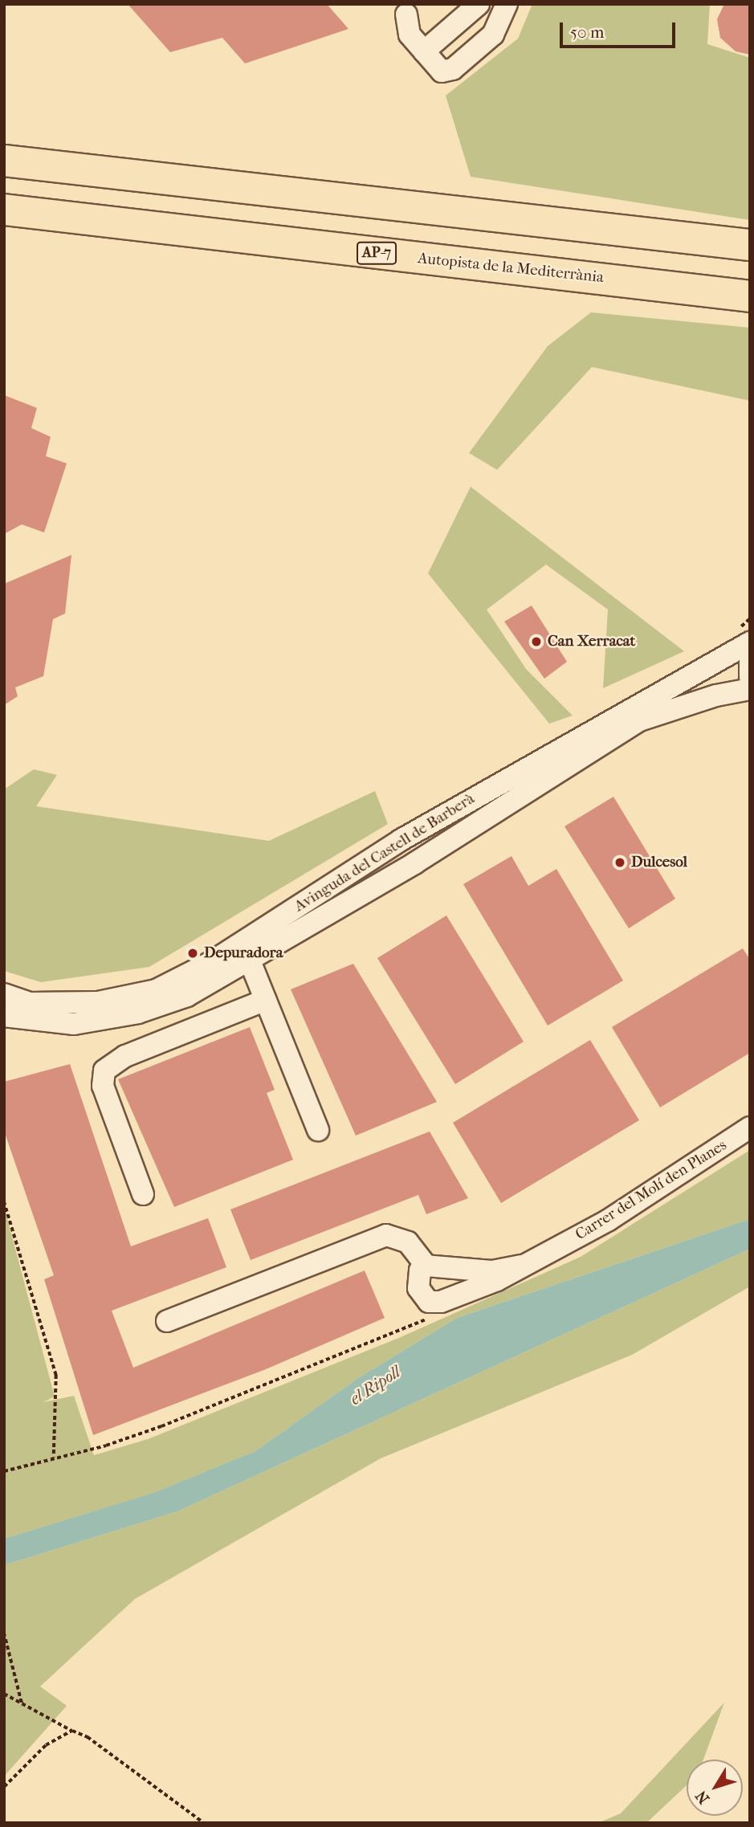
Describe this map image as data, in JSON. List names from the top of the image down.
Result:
{
  "streets": {
    "highway": ["AP-7", "Autopista de la Mediterrània"],
    "street": ["Avinguda del Castell de Barberà", "Carrer del Molí den Planes"]
  },
  "water": ["el Ripoll"],
  "places": ["Can Xerracat", "Dulcesol", "Depuradora"],
  "scale_bar": "50 m",
  "north": "bottom left"
}
